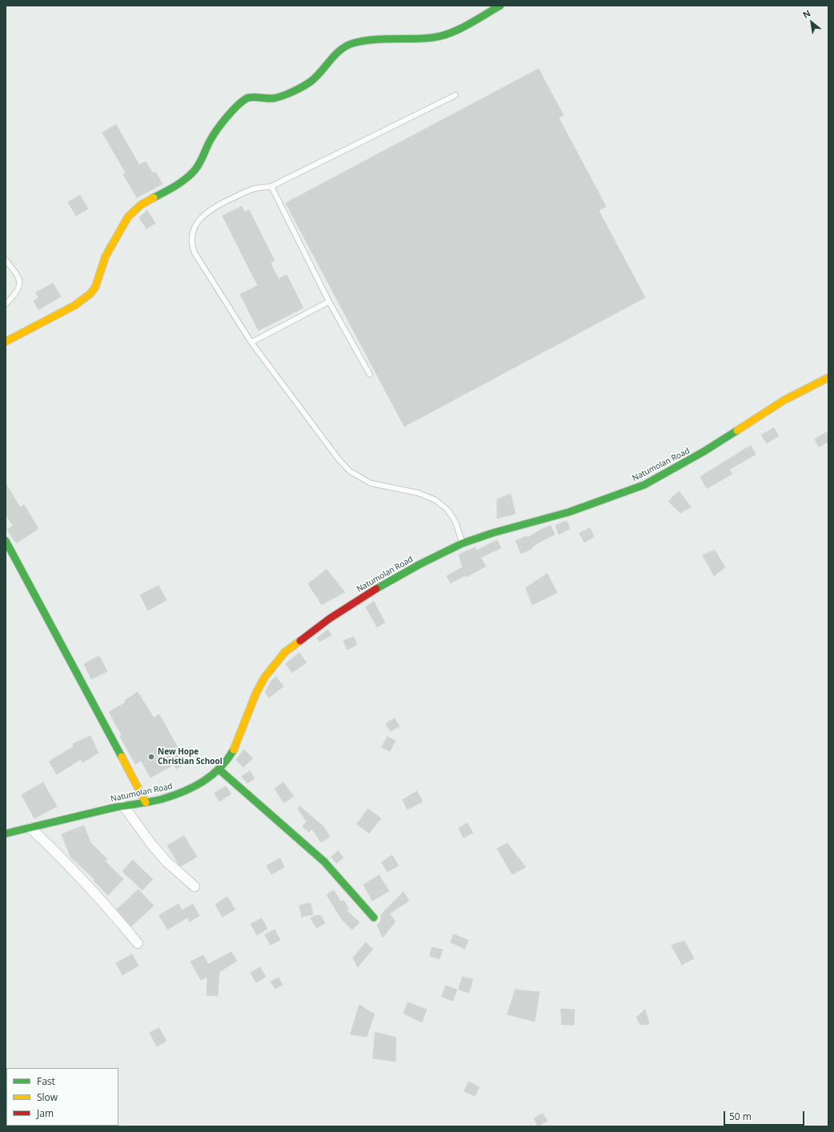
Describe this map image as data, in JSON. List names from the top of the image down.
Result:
{
  "streets": {
    "street": ["Natumolan Road"]
  },
  "places": ["New Hope Christian School"],
  "legend": ["Fast", "Slow", "Jam"],
  "scale_bar": "50 m",
  "north": "top left"
}
